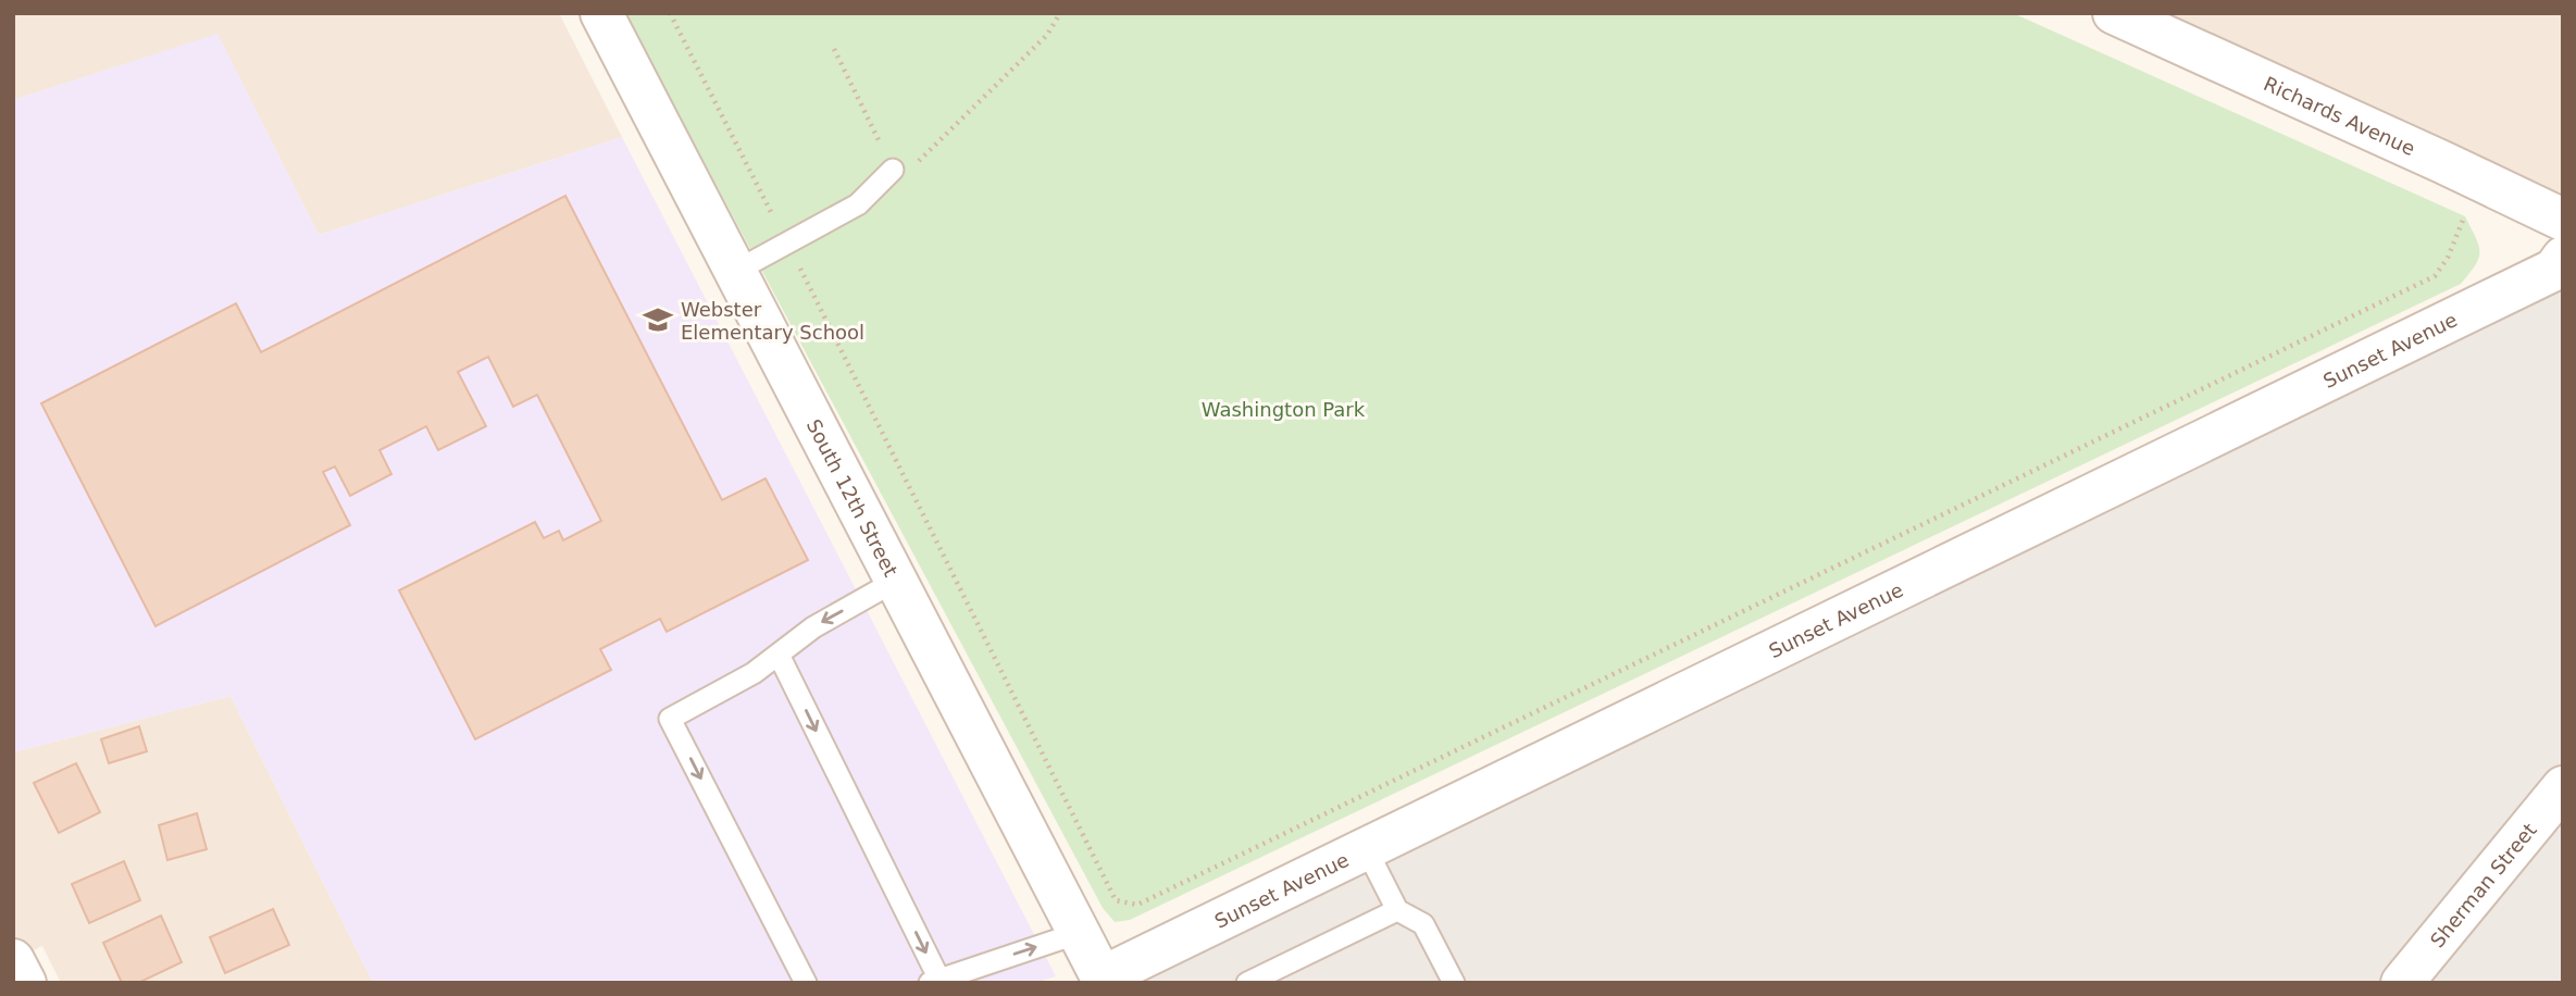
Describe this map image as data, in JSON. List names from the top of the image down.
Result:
{
  "streets": {
    "street": [
      "Richards Avenue",
      "Sunset Avenue",
      "South 12th Street",
      "Sherman Street"
    ]
  },
  "crossings": [
    ["Sunset Avenue", "South 12th Street"]
  ],
  "parks": ["Washington Park"],
  "places": {
    "school or university": ["Webster Elementary School"]
  }
}
